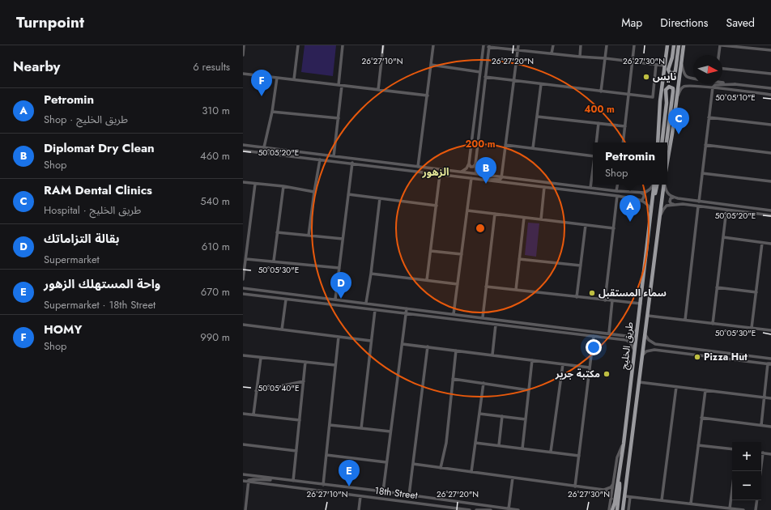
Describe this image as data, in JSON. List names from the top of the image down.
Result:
{
  "streets": {
    "main road": ["طريق الخليج"],
    "street": ["18th Street"]
  },
  "districts": ["الزهور"],
  "places": [
    "نايس",
    "سماء المستقبل",
    "Pizza Hut",
    "مكتبة جرير"
  ],
  "north": "right",
  "page": {
    "header": "Turnpoint",
    "nav": ["Map", "Directions", "Saved"],
    "heading": ["Nearby", "6 results"],
    "pins": [
      "F",
      "C",
      "B",
      "A",
      "D",
      "E"
    ],
    "list": [
      {
        "mark": "A",
        "name": "Petromin",
        "note": "Shop · طريق الخليج",
        "value": "310 m"
      },
      {
        "mark": "B",
        "name": "Diplomat Dry Clean",
        "note": "Shop",
        "value": "460 m"
      },
      {
        "mark": "C",
        "name": "RAM Dental Clinics",
        "note": "Hospital · طريق الخليج",
        "value": "540 m"
      },
      {
        "mark": "D",
        "name": "بقالة التزاماتك",
        "note": "Supermarket",
        "value": "610 m"
      },
      {
        "mark": "E",
        "name": "واحة المستهلك الزهور",
        "note": "Supermarket · 18th Street",
        "value": "670 m"
      },
      {
        "mark": "F",
        "name": "HOMY",
        "note": "Shop",
        "value": "990 m"
      }
    ],
    "popup": ["Petromin", "Shop"],
    "map_buttons": ["+", "−"]
  },
  "coordinates": [
    "26°27'10\"N",
    "26°27'20\"N",
    "26°27'30\"N",
    "50°05'10\"E",
    "50°05'20\"E",
    "50°05'30\"E",
    "50°05'40\"E"
  ],
  "rings": ["400 m", "200 m"]
}
